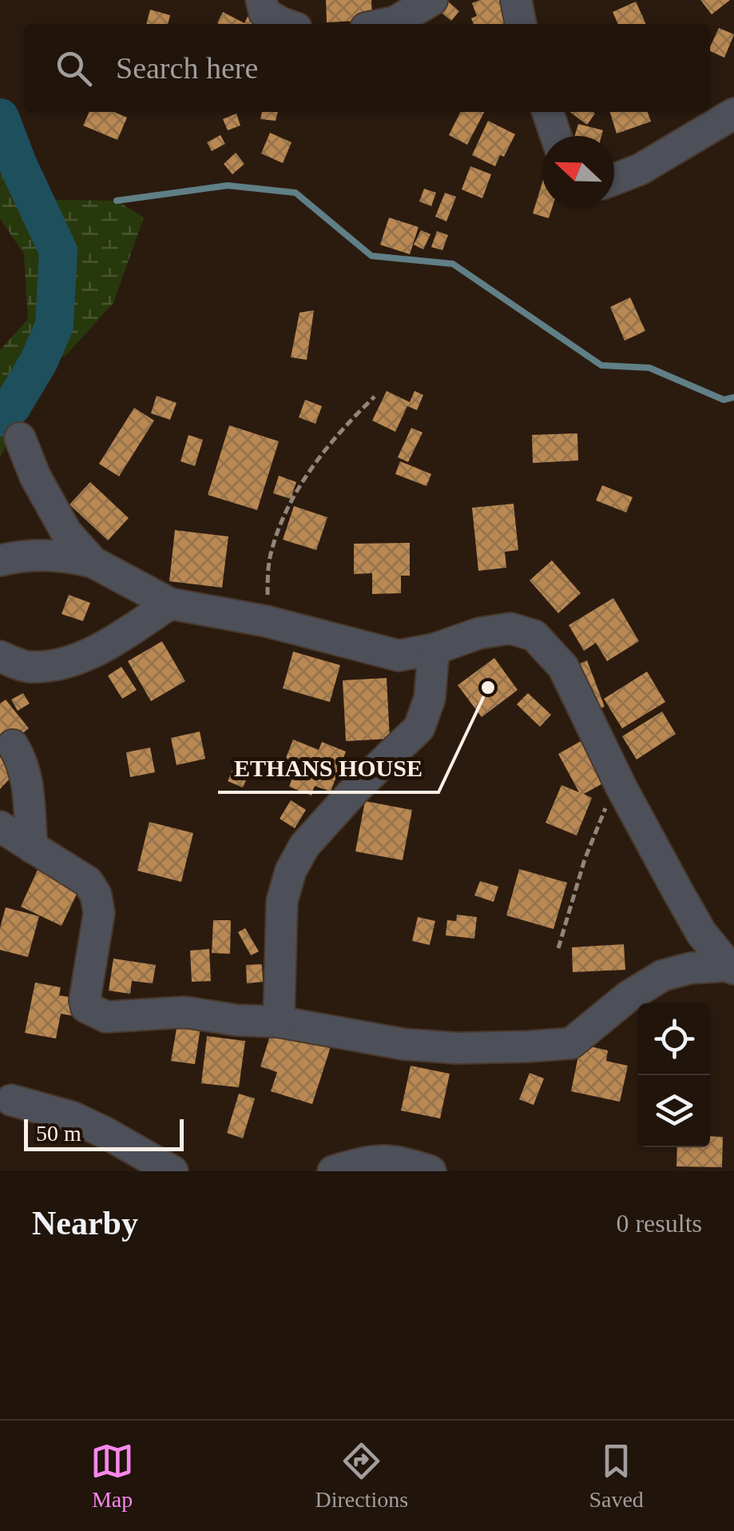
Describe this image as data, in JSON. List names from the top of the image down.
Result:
{
  "places": ["ETHANS HOUSE"],
  "scale_bar": "50 m",
  "north": "left",
  "page": {
    "search": "Search here",
    "scale": "50 m",
    "heading": ["Nearby", "0 results"],
    "nav": ["Map", "Directions", "Saved"]
  }
}
